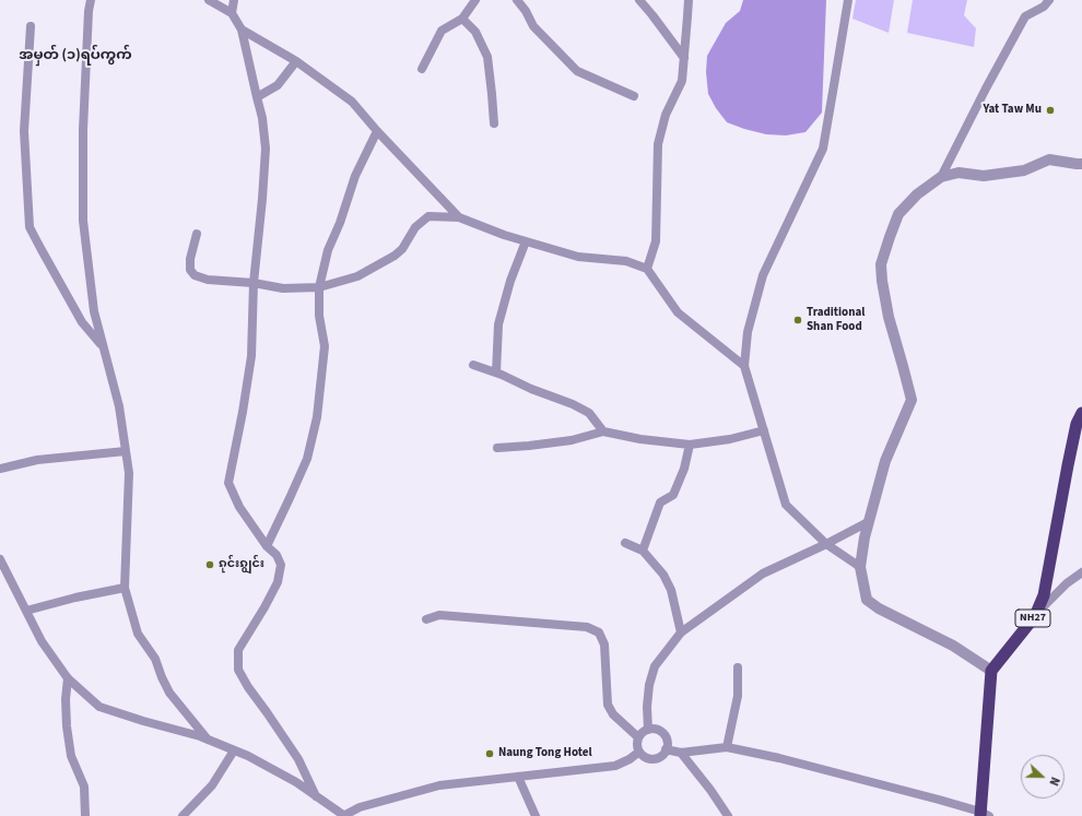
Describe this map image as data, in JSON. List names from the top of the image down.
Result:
{
  "streets": {
    "highway": ["NH27"]
  },
  "districts": ["အမှတ် (၁)ရပ်ကွက်"],
  "places": [
    "Yat Taw Mu",
    "Traditional Shan Food",
    "ၵုင်းၵျွင်း",
    "Naung Tong Hotel"
  ],
  "north": "right"
}
